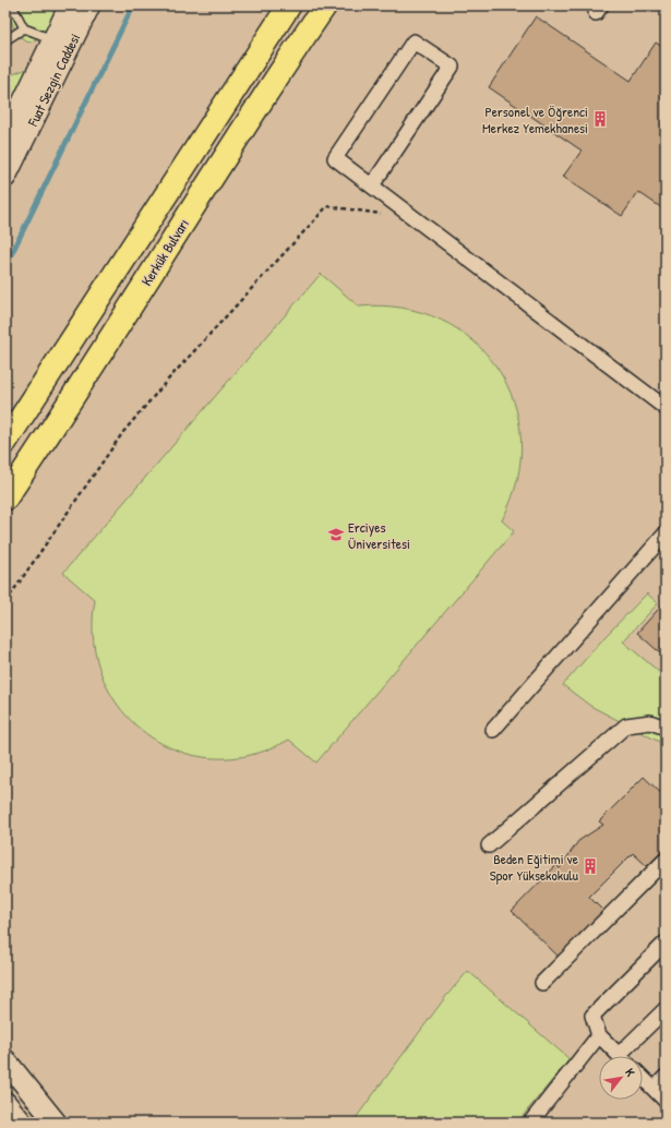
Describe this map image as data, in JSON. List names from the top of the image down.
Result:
{
  "streets": {
    "main road": ["Kerkük Bulvarı"],
    "street": ["Fuat Sezgin Caddesi"]
  },
  "places": {
    "building": ["Personel ve Öğrenci Merkez Yemekhanesi", "Beden Eğitimi ve Spor Yüksekokulu"],
    "school or university": ["Erciyes Üniversitesi"]
  },
  "north": "top right"
}
